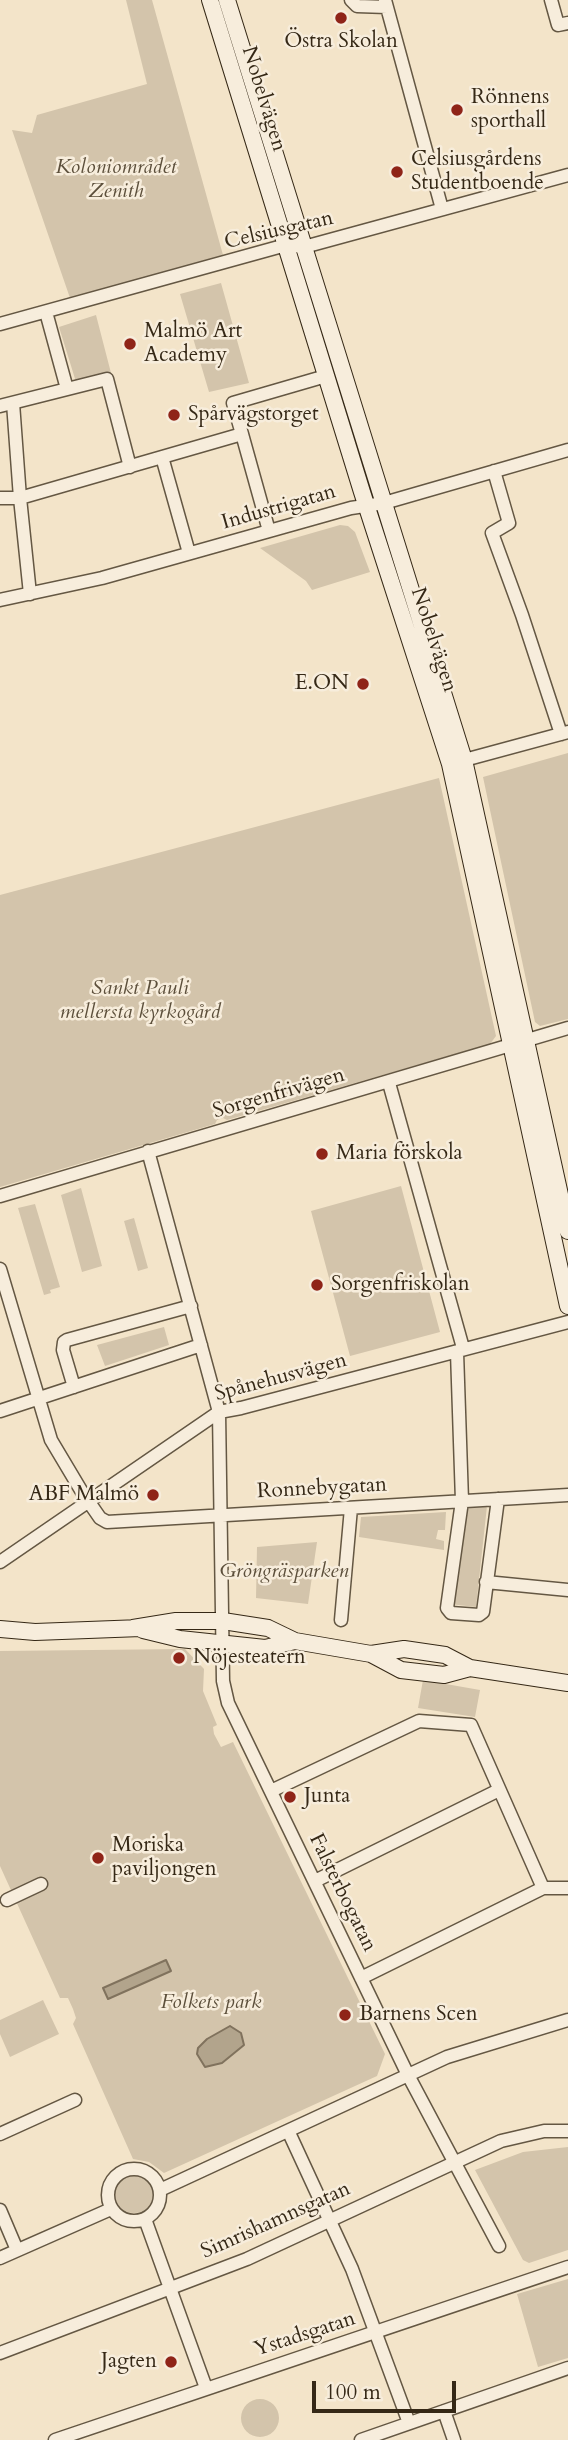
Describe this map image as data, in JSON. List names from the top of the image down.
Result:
{
  "streets": {
    "main road": ["Nobelvägen"],
    "street": [
      "Celsiusgatan",
      "Industrigatan",
      "Sorgenfrivägen",
      "Spånehusvägen",
      "Ronnebygatan",
      "Falsterbogatan",
      "Simrishamnsgatan",
      "Ystadsgatan"
    ]
  },
  "crossings": [
    ["Nobelvägen", "Celsiusgatan"],
    ["Nobelvägen", "Industrigatan"],
    ["Nobelvägen", "Sorgenfrivägen"],
    ["Sorgenfrivägen", "Falsterbogatan"],
    ["Spånehusvägen", "Ronnebygatan"],
    ["Spånehusvägen", "Falsterbogatan"],
    ["Ronnebygatan", "Falsterbogatan"],
    ["Falsterbogatan", "Simrishamnsgatan"]
  ],
  "parks": [
    "Koloniområdet Zenith",
    "Sankt Pauli mellersta kyrkogård",
    "Gröngräsparken",
    "Folkets park"
  ],
  "places": [
    "Östra Skolan",
    "Rönnens sporthall",
    "Celsiusgårdens Studentboende",
    "Malmö Art Academy",
    "Spårvägstorget",
    "E.ON",
    "Maria förskola",
    "Sorgenfriskolan",
    "ABF Malmö",
    "Nöjesteatern",
    "Junta",
    "Moriska paviljongen",
    "Barnens Scen",
    "Jagten"
  ],
  "scale_bar": "100 m"
}
